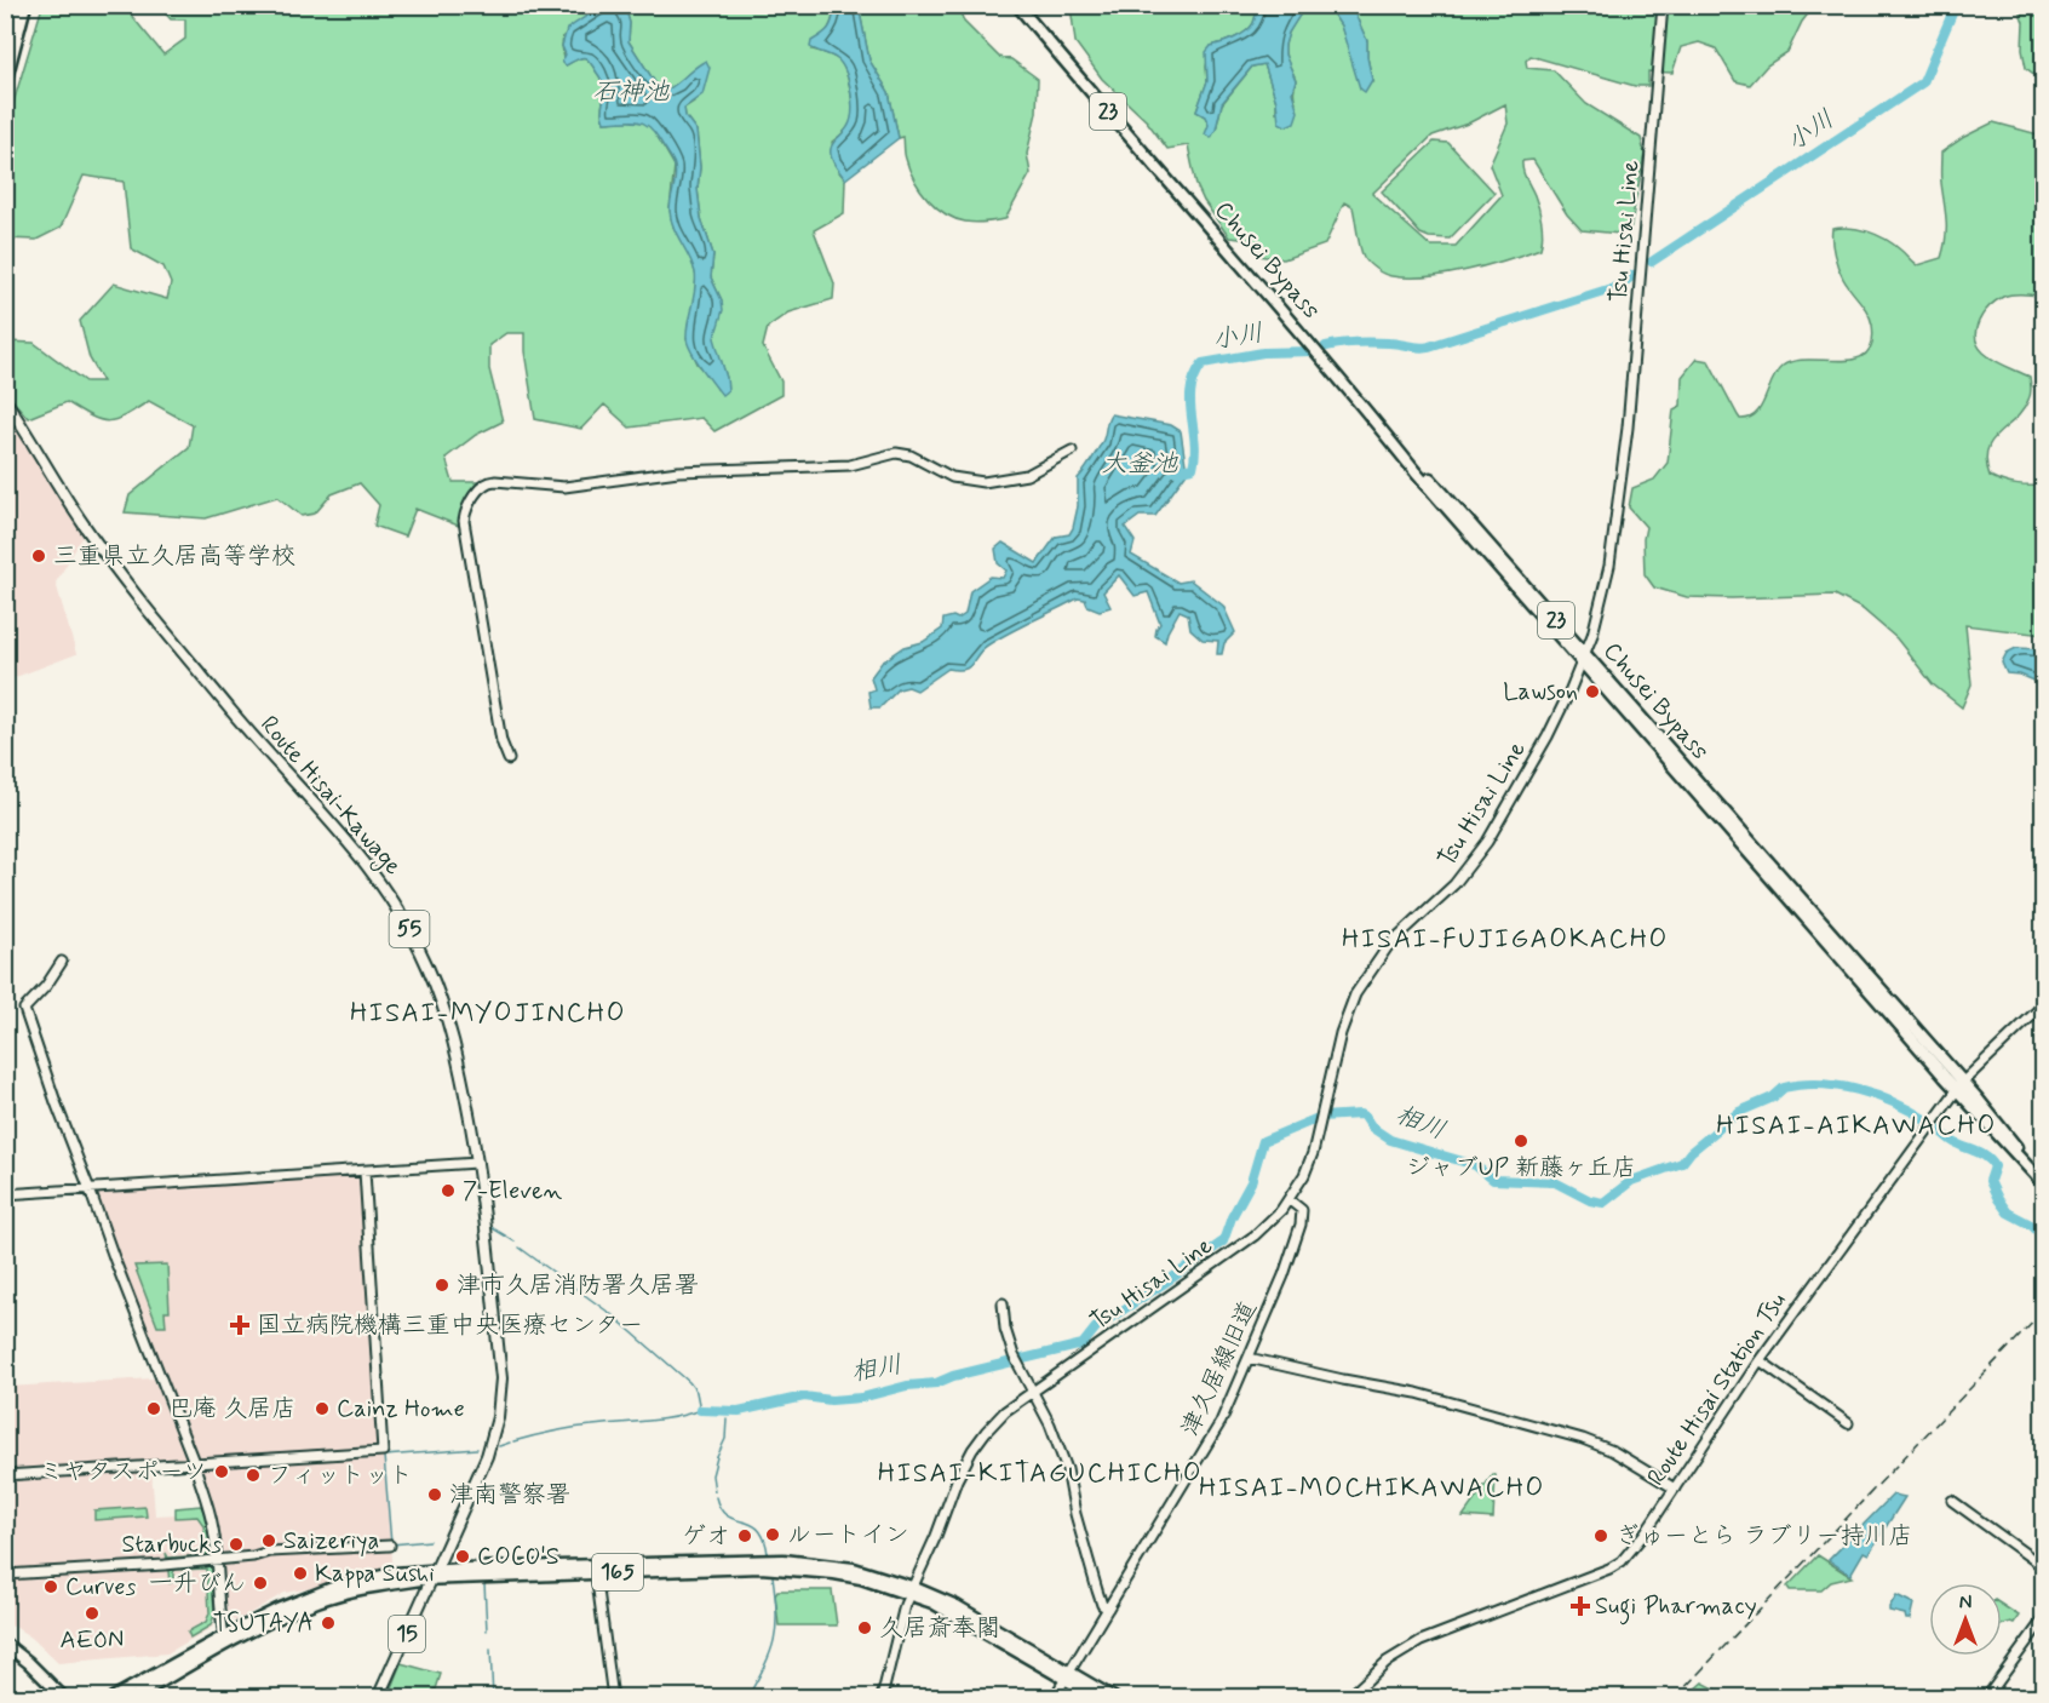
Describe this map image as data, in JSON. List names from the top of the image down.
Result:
{
  "streets": {
    "highway": ["23", "Chusei Bypass", "165"],
    "main road": ["Route Hisai-Kawage", "55", "15"],
    "street": ["Tsu Hisai Line", "津久居線旧道", "Route Hisai Station Tsu"]
  },
  "crossings": [
    ["Tsu Hisai Line", "Chusei Bypass"],
    ["Tsu Hisai Line", "津久居線旧道"],
    ["Tsu Hisai Line", "165"],
    ["Chusei Bypass", "Route Hisai Station Tsu"],
    ["Route Hisai-Kawage", "165"],
    ["Route Hisai-Kawage", "15"],
    ["津久居線旧道", "165"],
    ["165", "15"]
  ],
  "districts": [
    "HISAI-FUJIGAOKACHO",
    "HISAI-MYOJINCHO",
    "HISAI-AIKAWACHO",
    "HISAI-KITAGUCHICHO",
    "HISAI-MOCHIKAWACHO"
  ],
  "water": [
    "石神池",
    "小川",
    "大釜池",
    "相川"
  ],
  "places": {
    "other": [
      "三重県立久居高等学校",
      "Lawson",
      "ジャブUP 新藤ヶ丘店",
      "7-Eleven",
      "津市久居消防署久居署",
      "巴庵 久居店",
      "Cainz Home",
      "ミヤタスポーツ",
      "フィットット",
      "津南警察署",
      "ルートイン",
      "ゲオ",
      "ぎゅーとら ラブリー持川店",
      "Saizeriya",
      "Starbucks",
      "COCO'S",
      "Kappa Sushi",
      "一升びん",
      "Curves",
      "AEON",
      "TSUTAYA",
      "久居斎奉閣"
    ],
    "health": ["国立病院機構三重中央医療センター", "Sugi Pharmacy"]
  },
  "north": "top"
}
